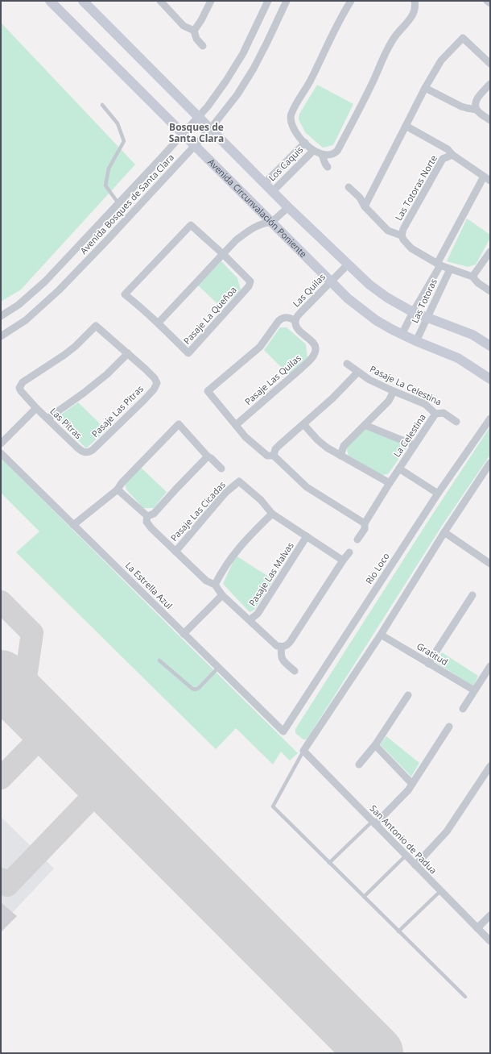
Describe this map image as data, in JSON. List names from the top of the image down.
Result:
{
  "streets": {
    "street": [
      "Los Caquis",
      "Las Totoras Norte",
      "Avenida Bosques de Santa Clara",
      "Avenida Circunvalación Poniente",
      "Las Quilas",
      "Las Totoras",
      "Pasaje La Queñoa",
      "Pasaje Las Quilas",
      "Pasaje La Celestina",
      "Pasaje Las Pitras",
      "Las Pitras",
      "La Celestina",
      "Pasaje Las Cicadas",
      "Río Loco",
      "Pasaje Las Malvas",
      "La Estrella Azul",
      "Gratitud",
      "San Antonio de Padua"
    ]
  },
  "crossings": [
    ["Avenida Bosques de Santa Clara", "Avenida Circunvalación Poniente"],
    ["Avenida Circunvalación Poniente", "Las Quilas"],
    ["Avenida Circunvalación Poniente", "Las Totoras"],
    ["Las Quilas", "Pasaje Las Quilas"],
    ["Pasaje La Celestina", "La Celestina"],
    ["Pasaje Las Pitras", "Las Pitras"],
    ["La Celestina", "Río Loco"],
    ["Pasaje Las Cicadas", "Pasaje Las Malvas"],
    ["Río Loco", "La Estrella Azul"]
  ],
  "districts": ["Bosques de Santa Clara"]
}
